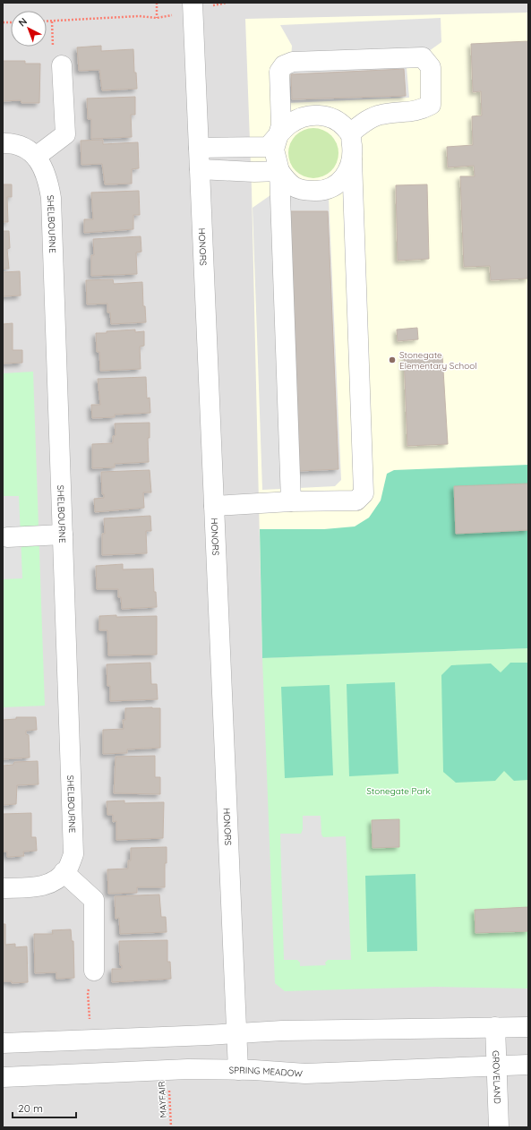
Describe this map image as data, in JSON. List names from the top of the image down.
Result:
{
  "streets": {
    "street": [
      "SHELBOURNE",
      "HONORS",
      "SPRING MEADOW",
      "GROVELAND"
    ],
    "path": ["MAYFAIR"]
  },
  "crossings": [
    ["HONORS", "SPRING MEADOW"],
    ["SPRING MEADOW", "GROVELAND"],
    ["SPRING MEADOW", "MAYFAIR"]
  ],
  "parks": ["Stonegate Park"],
  "places": ["Stonegate Elementary School"],
  "scale_bar": "20 m",
  "north": "top left"
}
